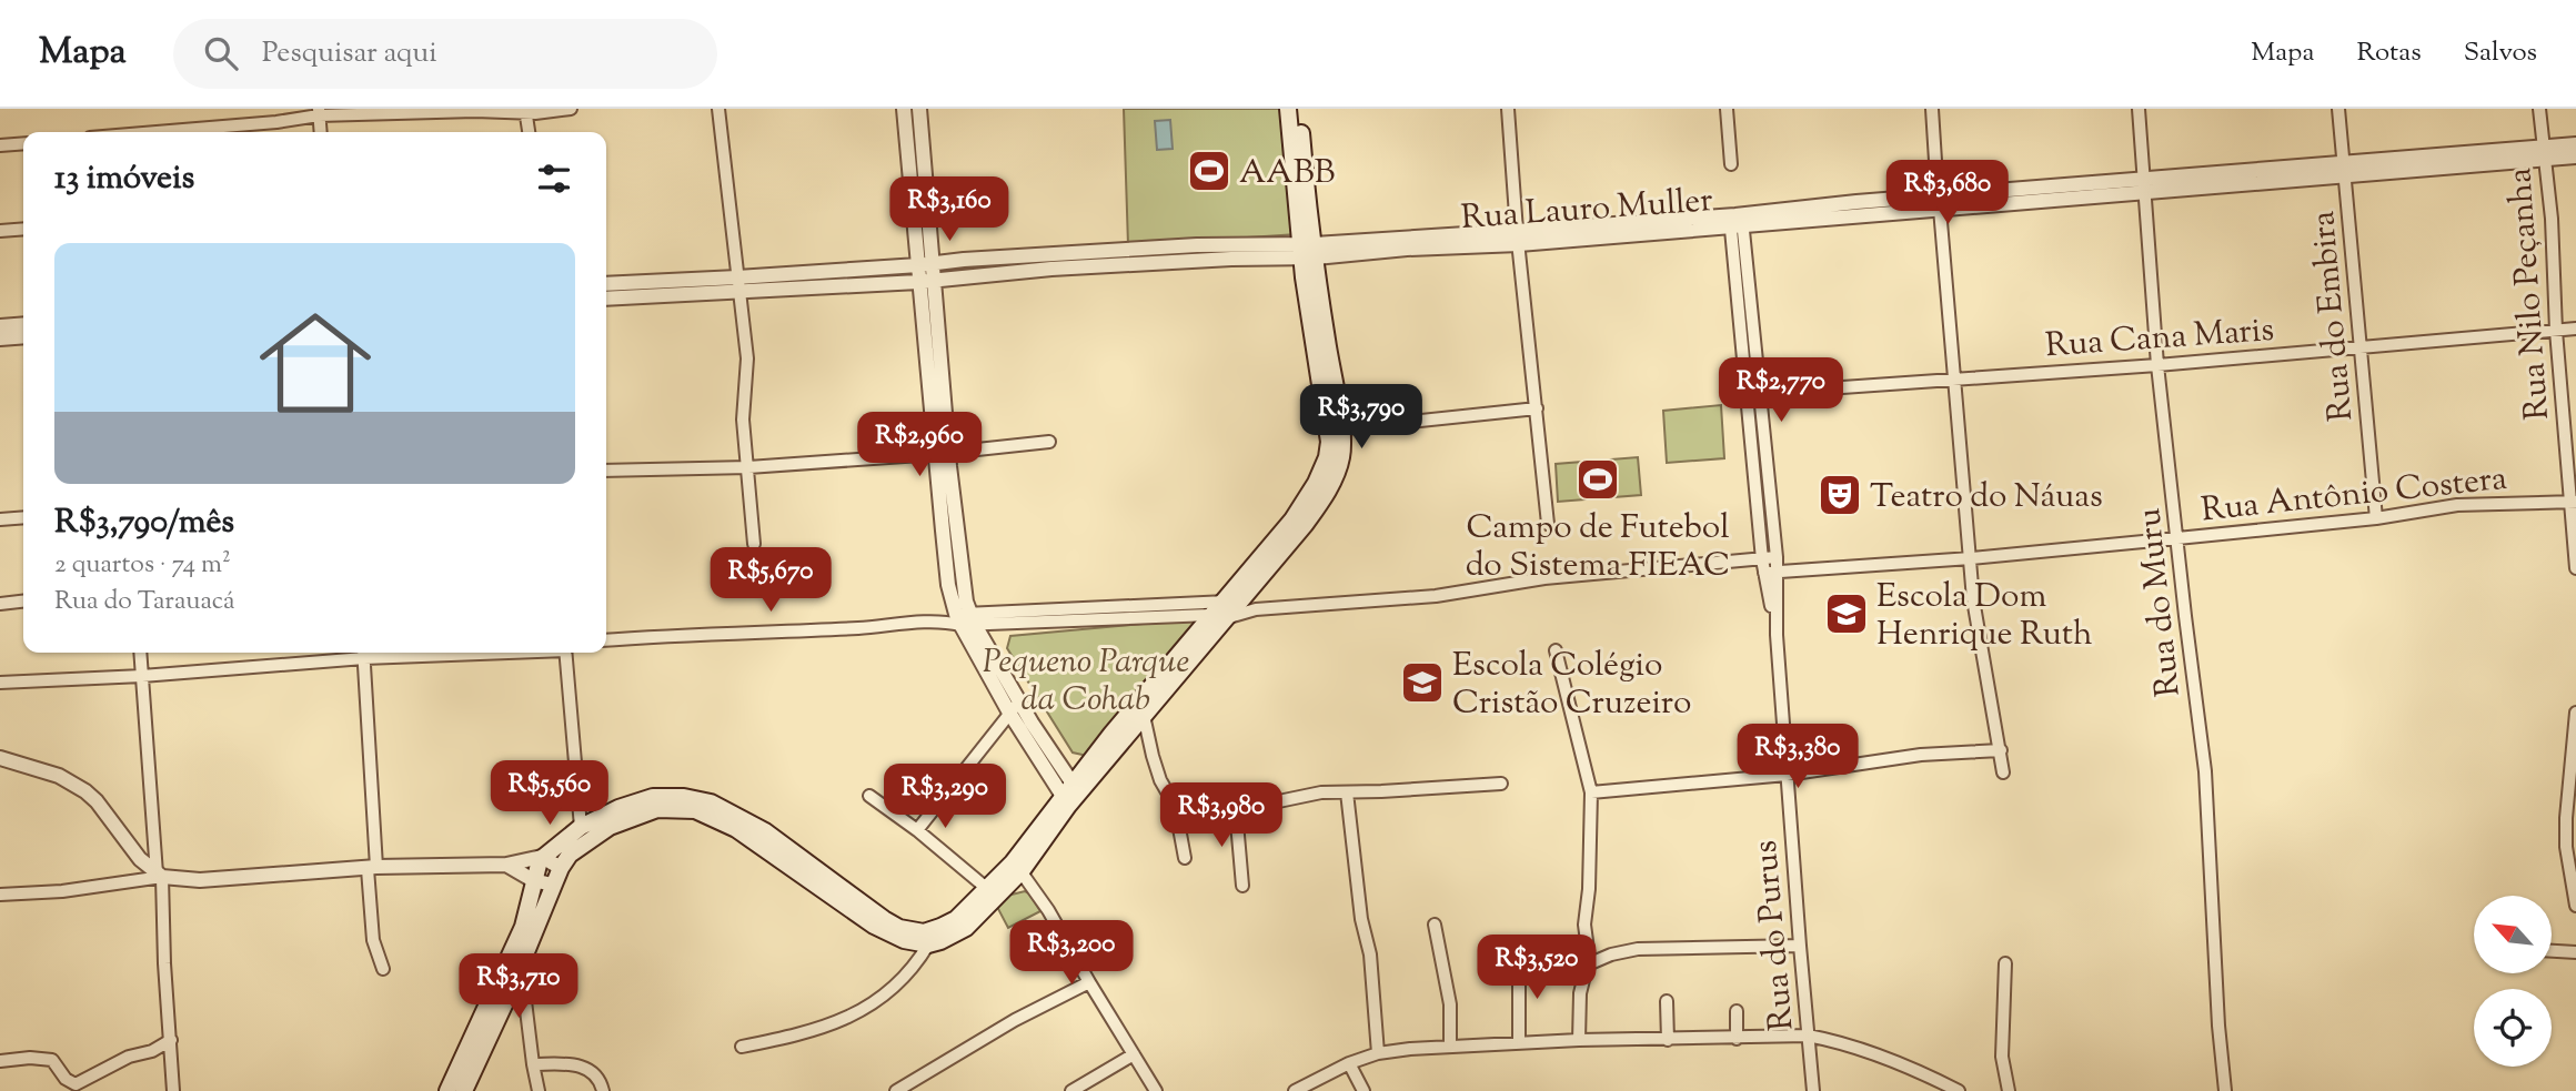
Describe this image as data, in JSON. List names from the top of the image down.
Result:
{
  "streets": {
    "street": [
      "Rua Lauro Muller",
      "Rua Nilo Peçanha",
      "Rua do Embira",
      "Rua Cana Maris",
      "Rua Antônio Costera",
      "Rua do Muru",
      "Rua do Purus"
    ]
  },
  "crossings": [
    ["Rua Lauro Muller", "Rua Nilo Peçanha"],
    ["Rua Lauro Muller", "Rua do Embira"],
    ["Rua Lauro Muller", "Rua do Muru"],
    ["Rua Lauro Muller", "Rua do Purus"],
    ["Rua Nilo Peçanha", "Rua Cana Maris"],
    ["Rua Nilo Peçanha", "Rua Antônio Costera"],
    ["Rua do Embira", "Rua Cana Maris"],
    ["Rua do Embira", "Rua Antônio Costera"],
    ["Rua Cana Maris", "Rua do Muru"],
    ["Rua Cana Maris", "Rua do Purus"],
    ["Rua Antônio Costera", "Rua do Muru"],
    ["Rua Antônio Costera", "Rua do Purus"]
  ],
  "parks": ["Pequeno Parque da Cohab"],
  "places": {
    "sports": ["AABB", "Campo de Futebol do Sistema FIEAC"],
    "theatre": ["Teatro do Náuas"],
    "school or university": ["Escola Dom Henrique Ruth", "Escola Colégio Cristão Cruzeiro"]
  },
  "north": "top left",
  "page": {
    "header": "Mapa",
    "search": "Pesquisar aqui",
    "nav": ["Mapa", "Rotas", "Salvos"],
    "heading": "13 imóveis",
    "price": [
      "R$3,680",
      "R$3,160",
      "R$2,770",
      "R$3,790",
      "R$2,960",
      "R$5,670",
      "R$3,380",
      "R$5,560",
      "R$3,290",
      "R$3,980",
      "R$3,200",
      "R$3,520",
      "R$3,710"
    ],
    "list": [
      {
        "name": "R$3,790/mês",
        "note": "2 quartos · 74 m² · Rua do Tarauacá"
      }
    ]
  }
}
